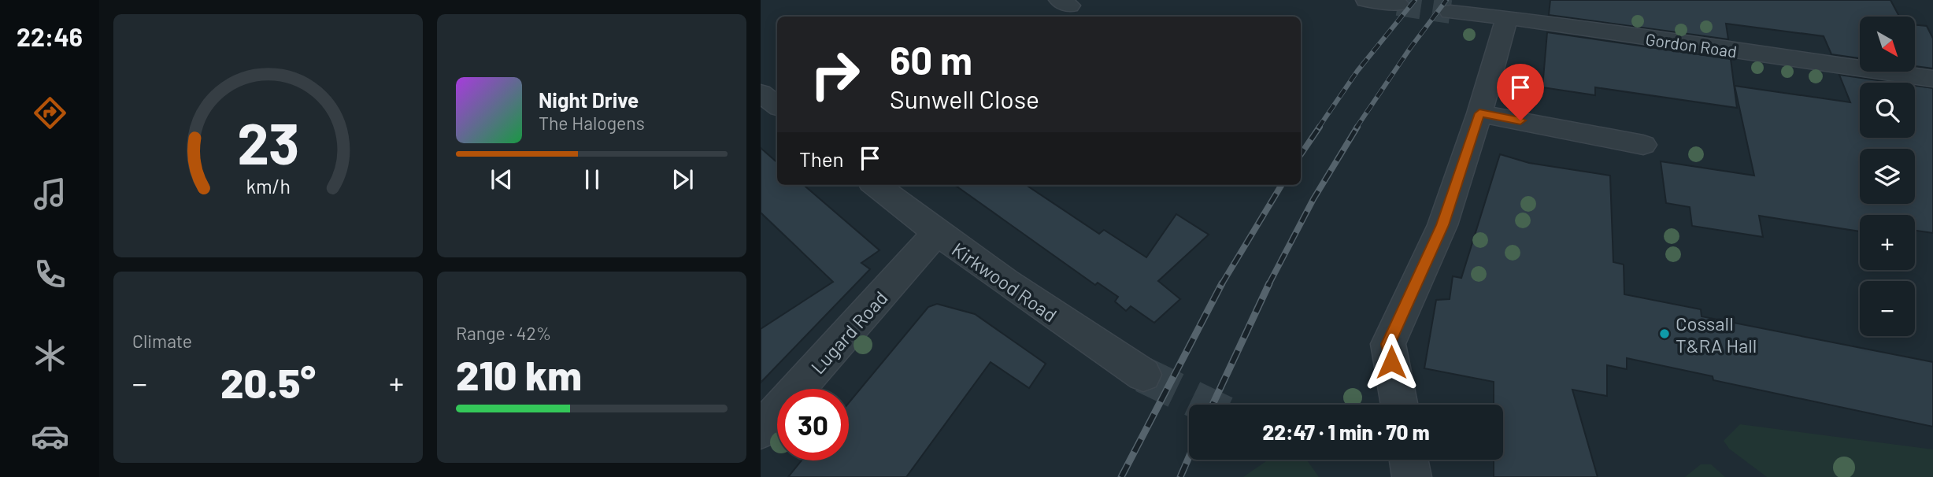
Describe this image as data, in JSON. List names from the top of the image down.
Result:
{
  "streets": {
    "street": ["Gordon Road", "Kirkwood Road", "Lugard Road"]
  },
  "crossings": [
    ["Kirkwood Road", "Lugard Road"]
  ],
  "places": ["Cossall T&RA Hall"],
  "north": "bottom right",
  "page": {
    "tabs": "22:46",
    "map_buttons": ["+", "−"],
    "turn": ["60 m", "Sunwell Close"],
    "song": ["Night Drive", "The Halogens"],
    "then": "Then",
    "tile": [
      "Climate",
      ["Range · 42%", "210 km"]
    ],
    "heat": ["−", "20.5°", "+"],
    "limit": "30",
    "trip": "22:47 · 1 min · 70 m",
    "gauge": ["23", "km/h"]
  }
}
